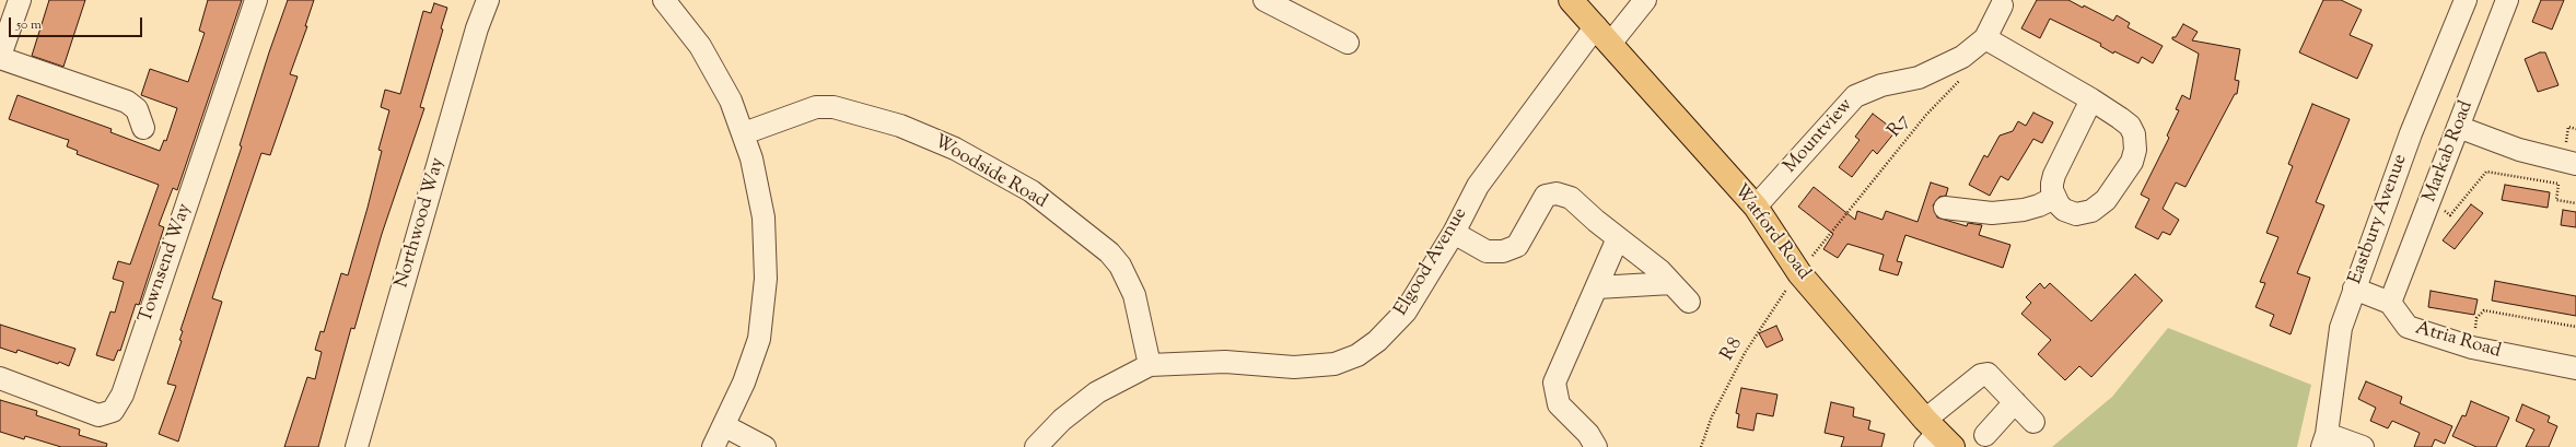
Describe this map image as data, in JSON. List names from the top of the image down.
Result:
{
  "streets": {
    "main road": ["Watford Road"],
    "street": [
      "Mountview",
      "Markab Road",
      "Woodside Road",
      "Eastbury Avenue",
      "Northwood Way",
      "Elgood Avenue",
      "Townsend Way",
      "Atria Road"
    ],
    "path": ["R7", "R8"]
  },
  "crossings": [
    ["R7", "Watford Road"],
    ["R7", "R8"],
    ["Mountview", "Watford Road"],
    ["Markab Road", "Atria Road"],
    ["Woodside Road", "Elgood Avenue"],
    ["Watford Road", "Elgood Avenue"],
    ["Watford Road", "R8"]
  ],
  "scale_bar": "50 m"
}
